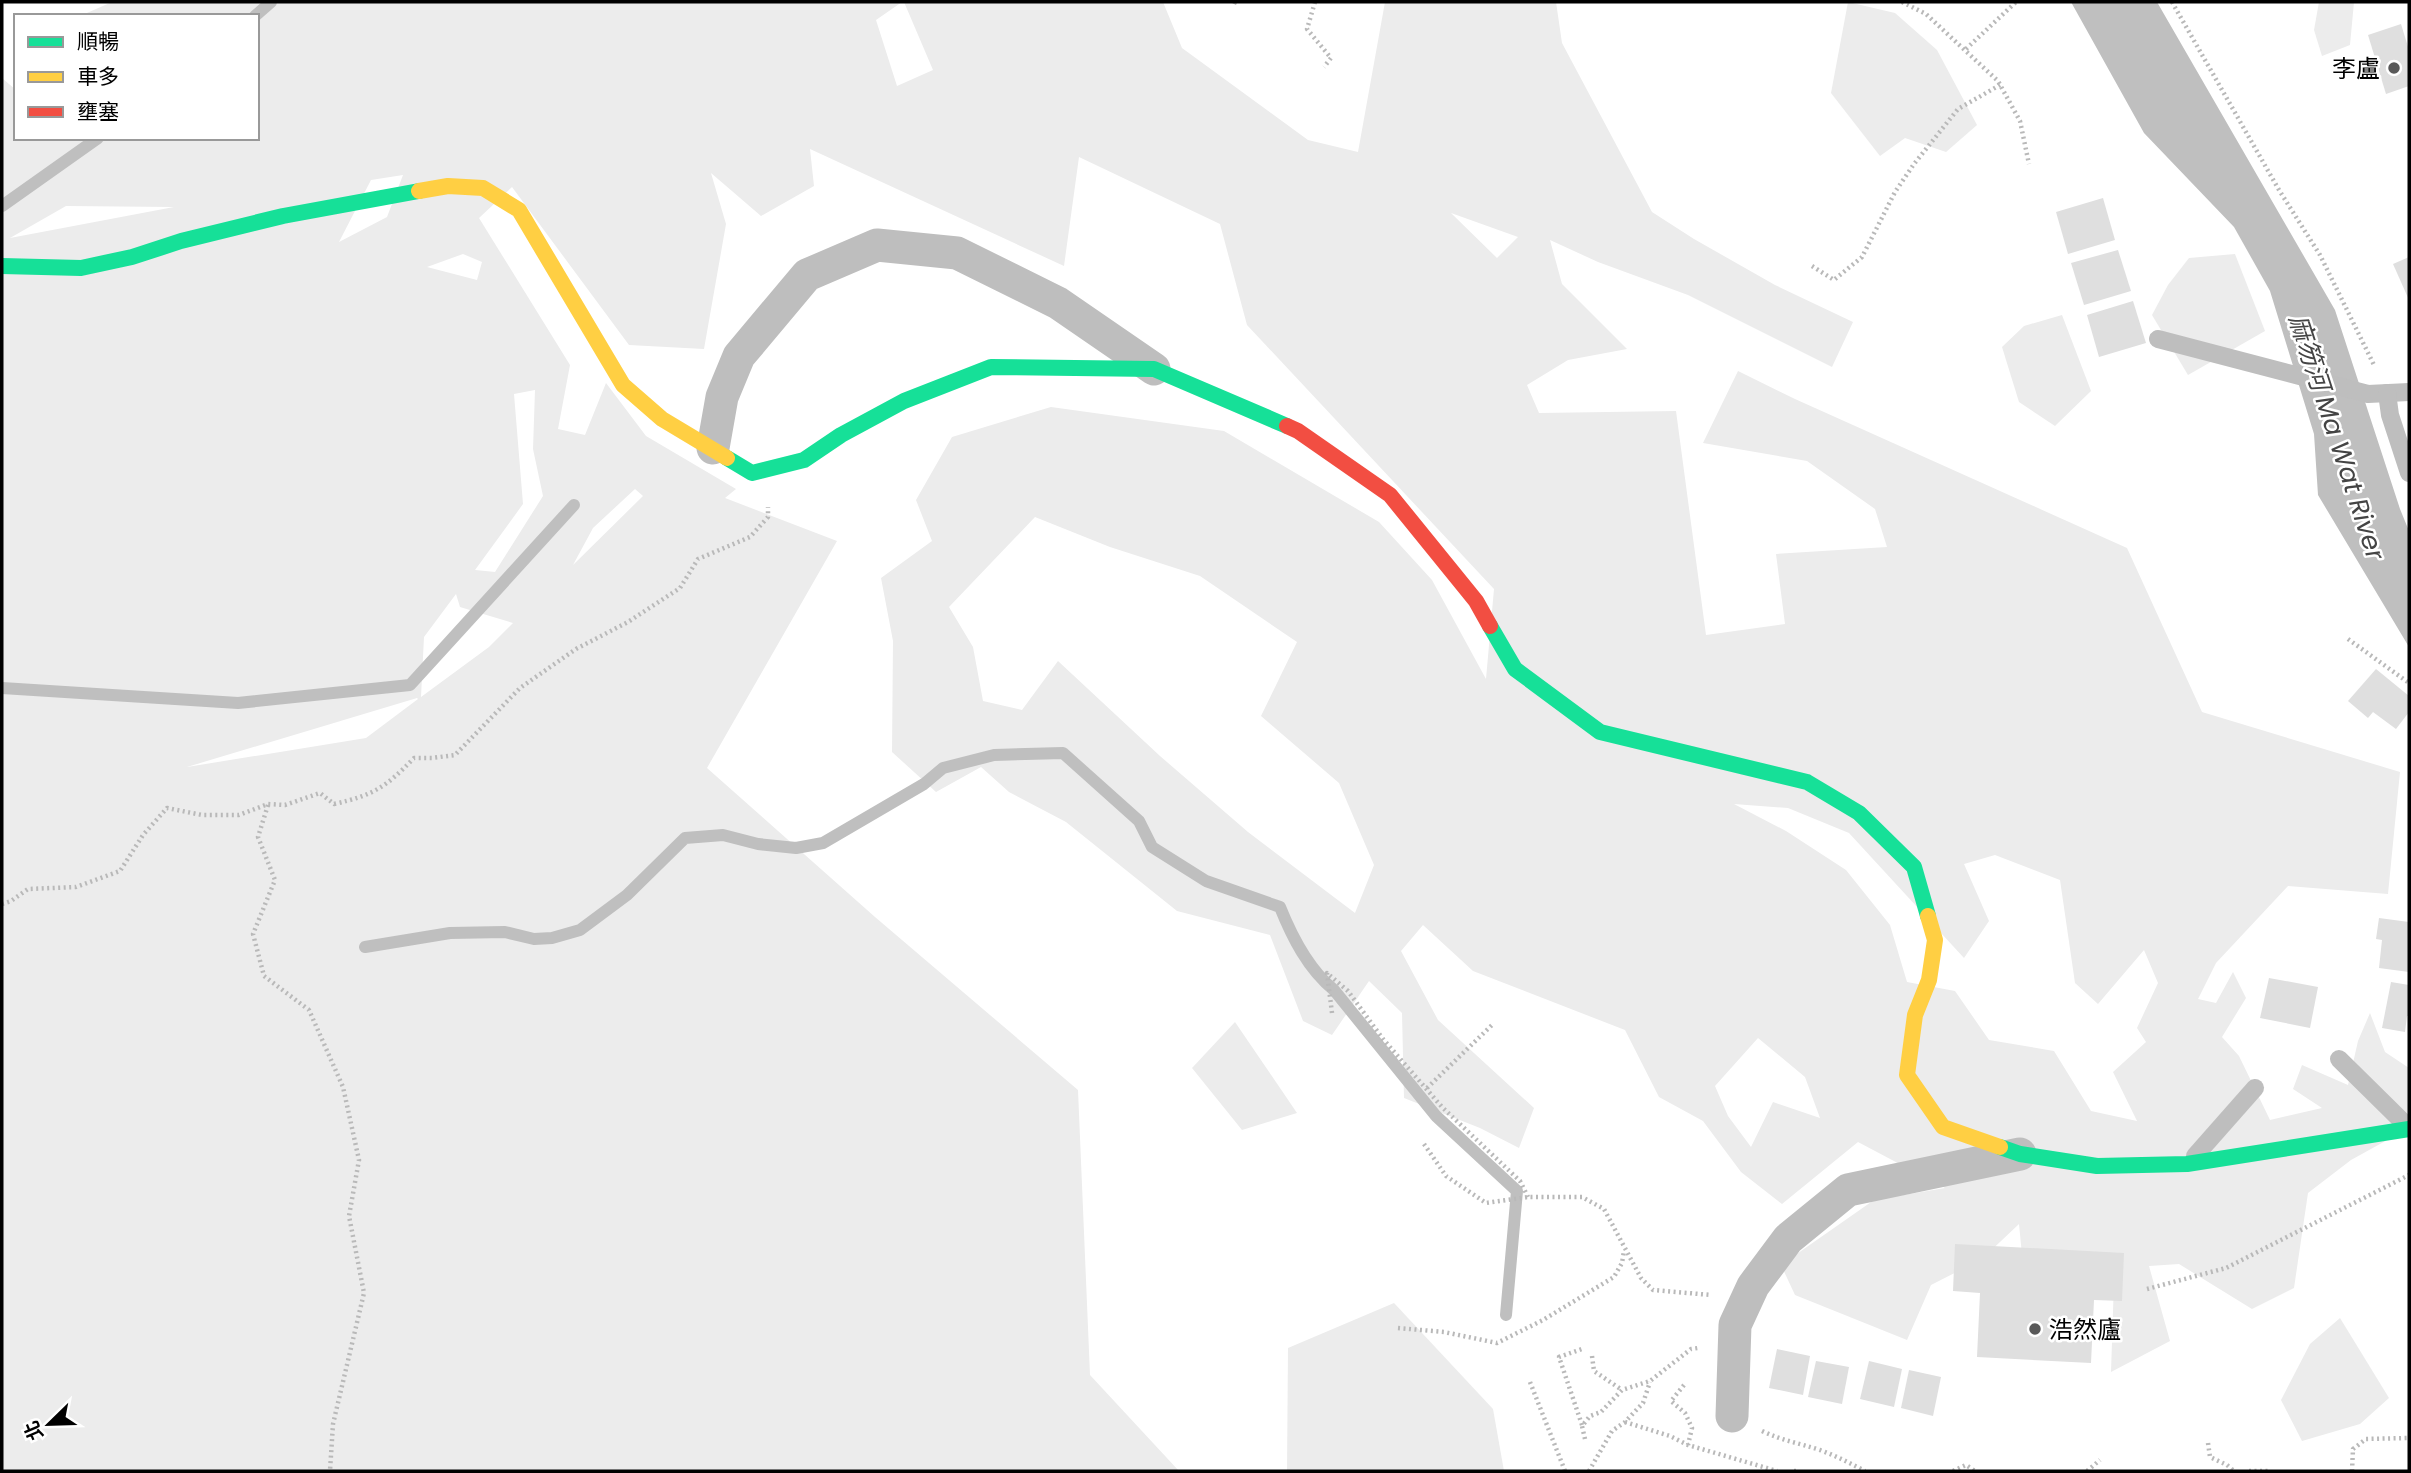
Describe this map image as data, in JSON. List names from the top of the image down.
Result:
{
  "water": ["麻笏河 Ma Wat River"],
  "places": ["李盧", "浩然廬"],
  "legend": ["順暢", "車多", "壅塞"],
  "north": "bottom left"
}
